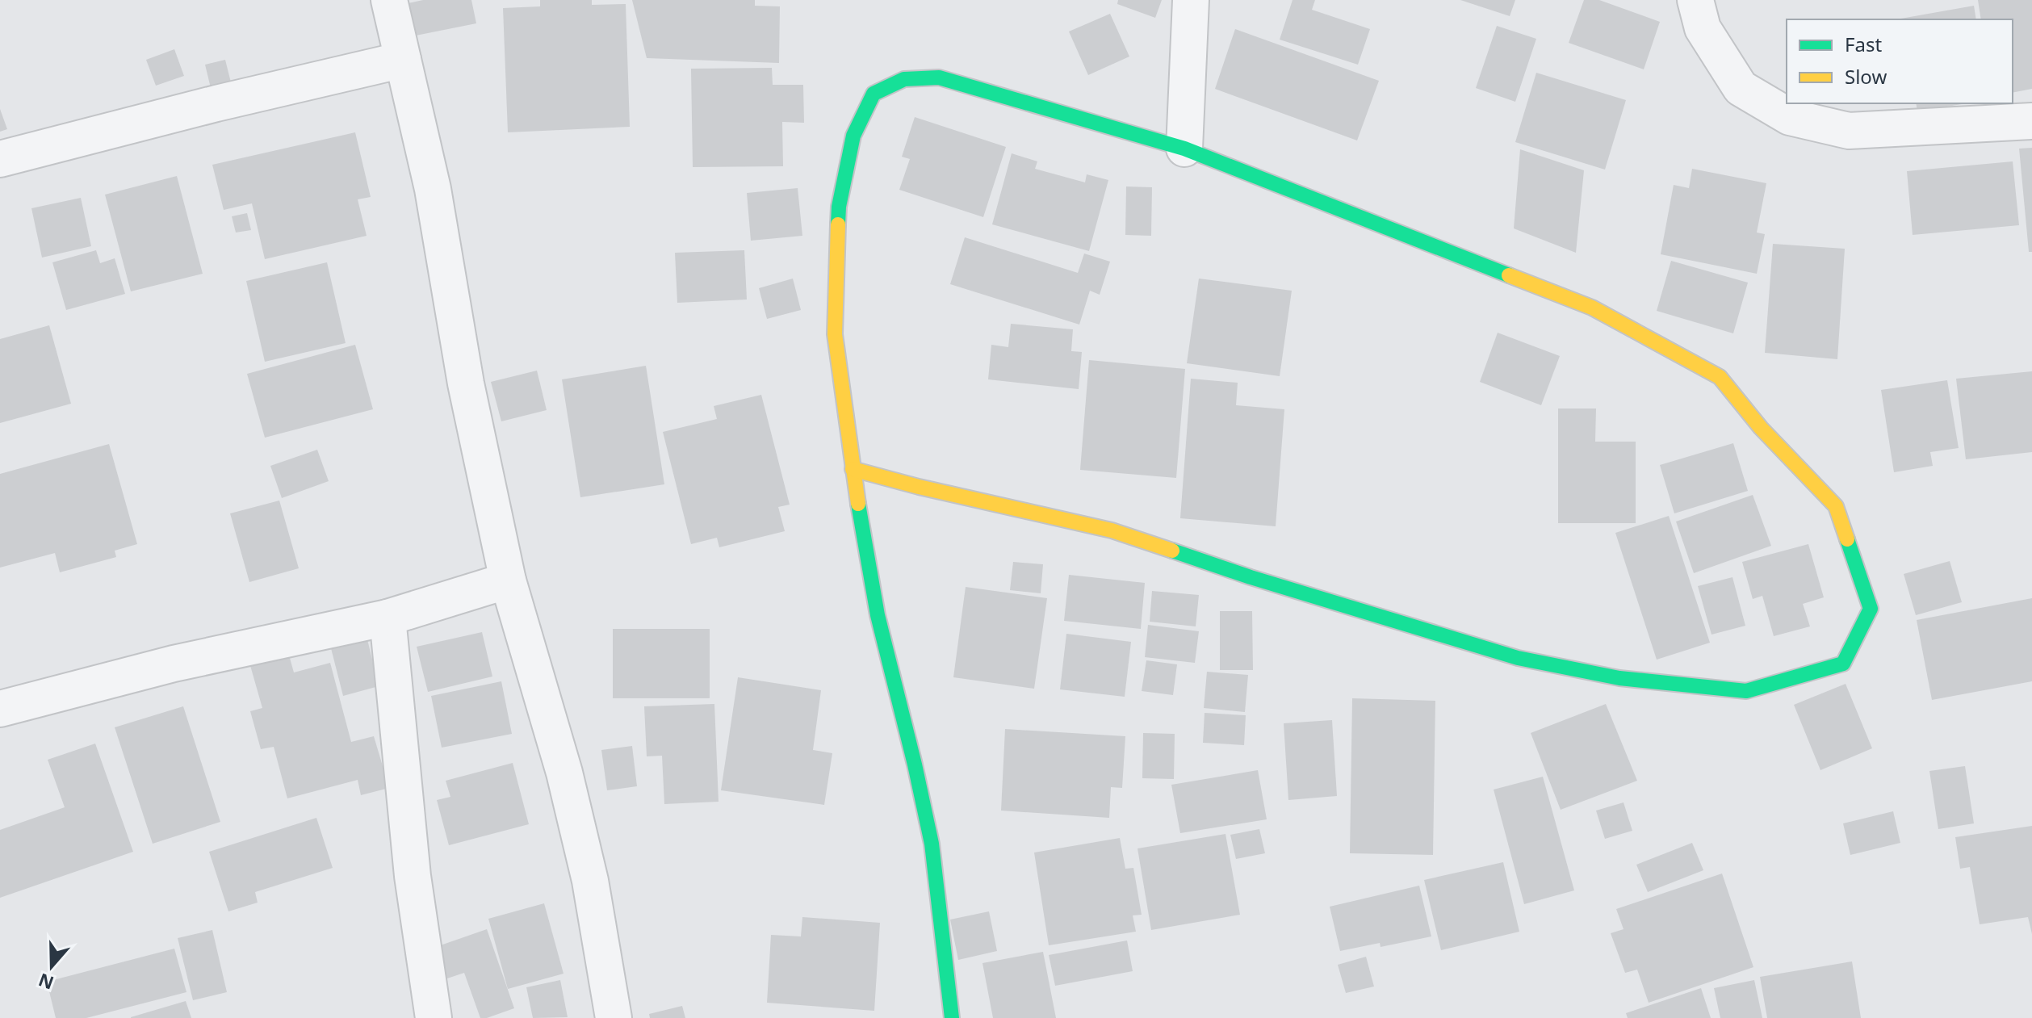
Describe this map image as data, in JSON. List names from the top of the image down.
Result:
{
  "legend": ["Fast", "Slow"],
  "north": "bottom"
}
